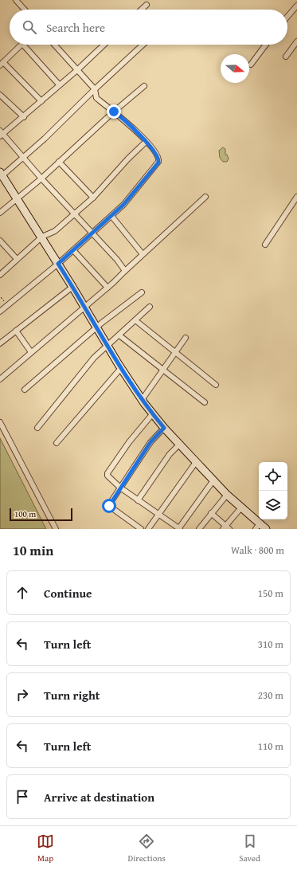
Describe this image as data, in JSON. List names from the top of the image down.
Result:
{
  "scale_bar": "100 m",
  "north": "right",
  "page": {
    "search": "Search here",
    "scale": "100 m",
    "heading": ["10 min", "Walk · 800 m"],
    "list": [
      ["Continue", "150 m"],
      ["Turn left", "310 m"],
      ["Turn right", "230 m"],
      ["Turn left", "110 m"],
      "Arrive at destination"
    ],
    "nav": ["Map", "Directions", "Saved"]
  }
}
